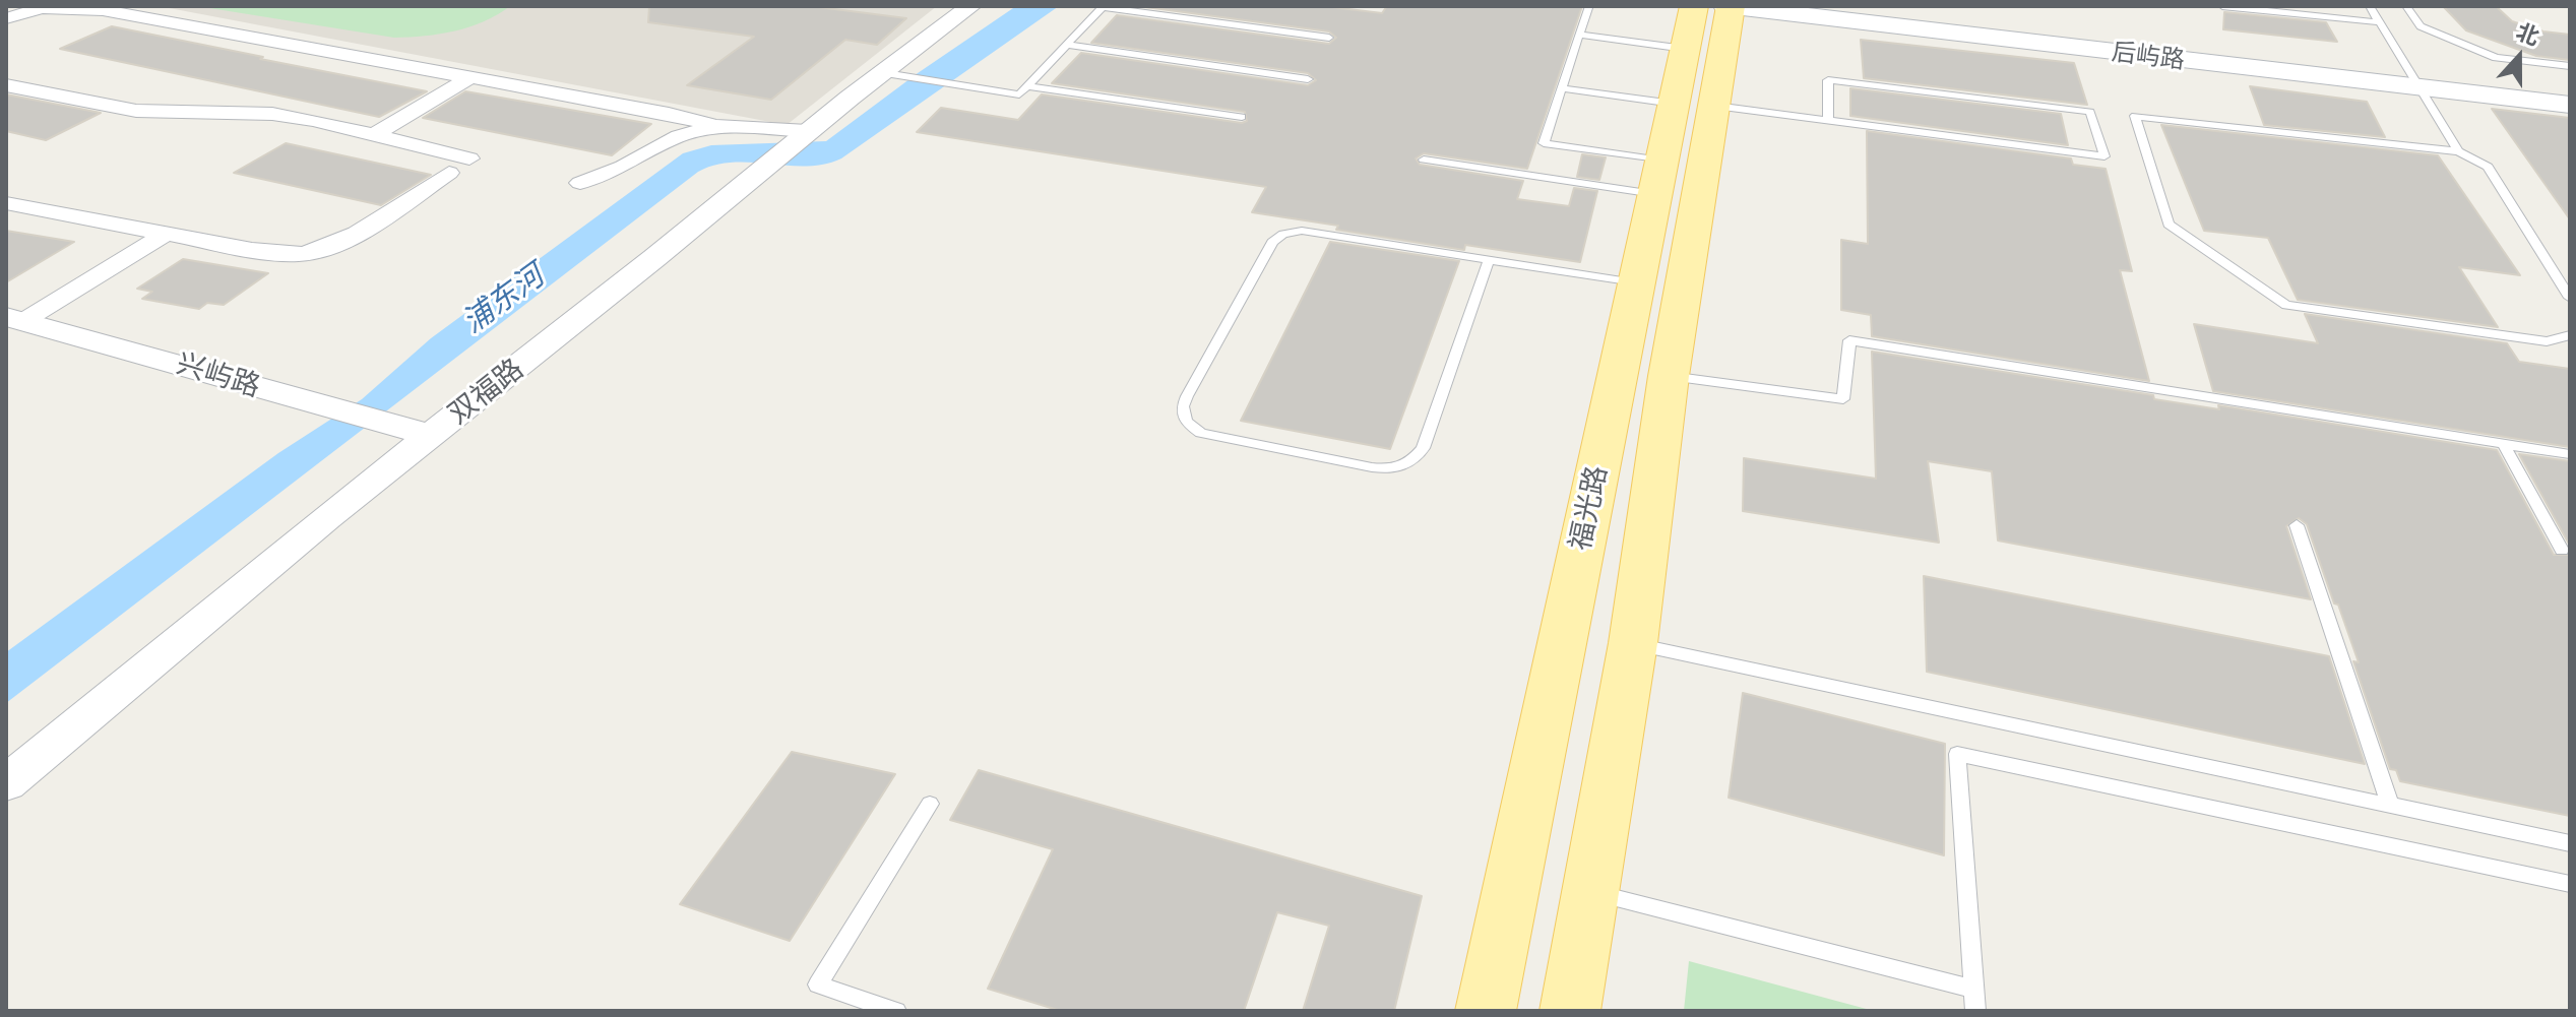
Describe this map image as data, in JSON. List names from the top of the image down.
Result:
{
  "streets": {
    "main road": ["后屿路", "福光路"],
    "street": ["兴屿路", "双福路"]
  },
  "crossings": [
    ["后屿路", "福光路"],
    ["兴屿路", "双福路"]
  ],
  "water": ["浦东河"],
  "north": "top"
}
